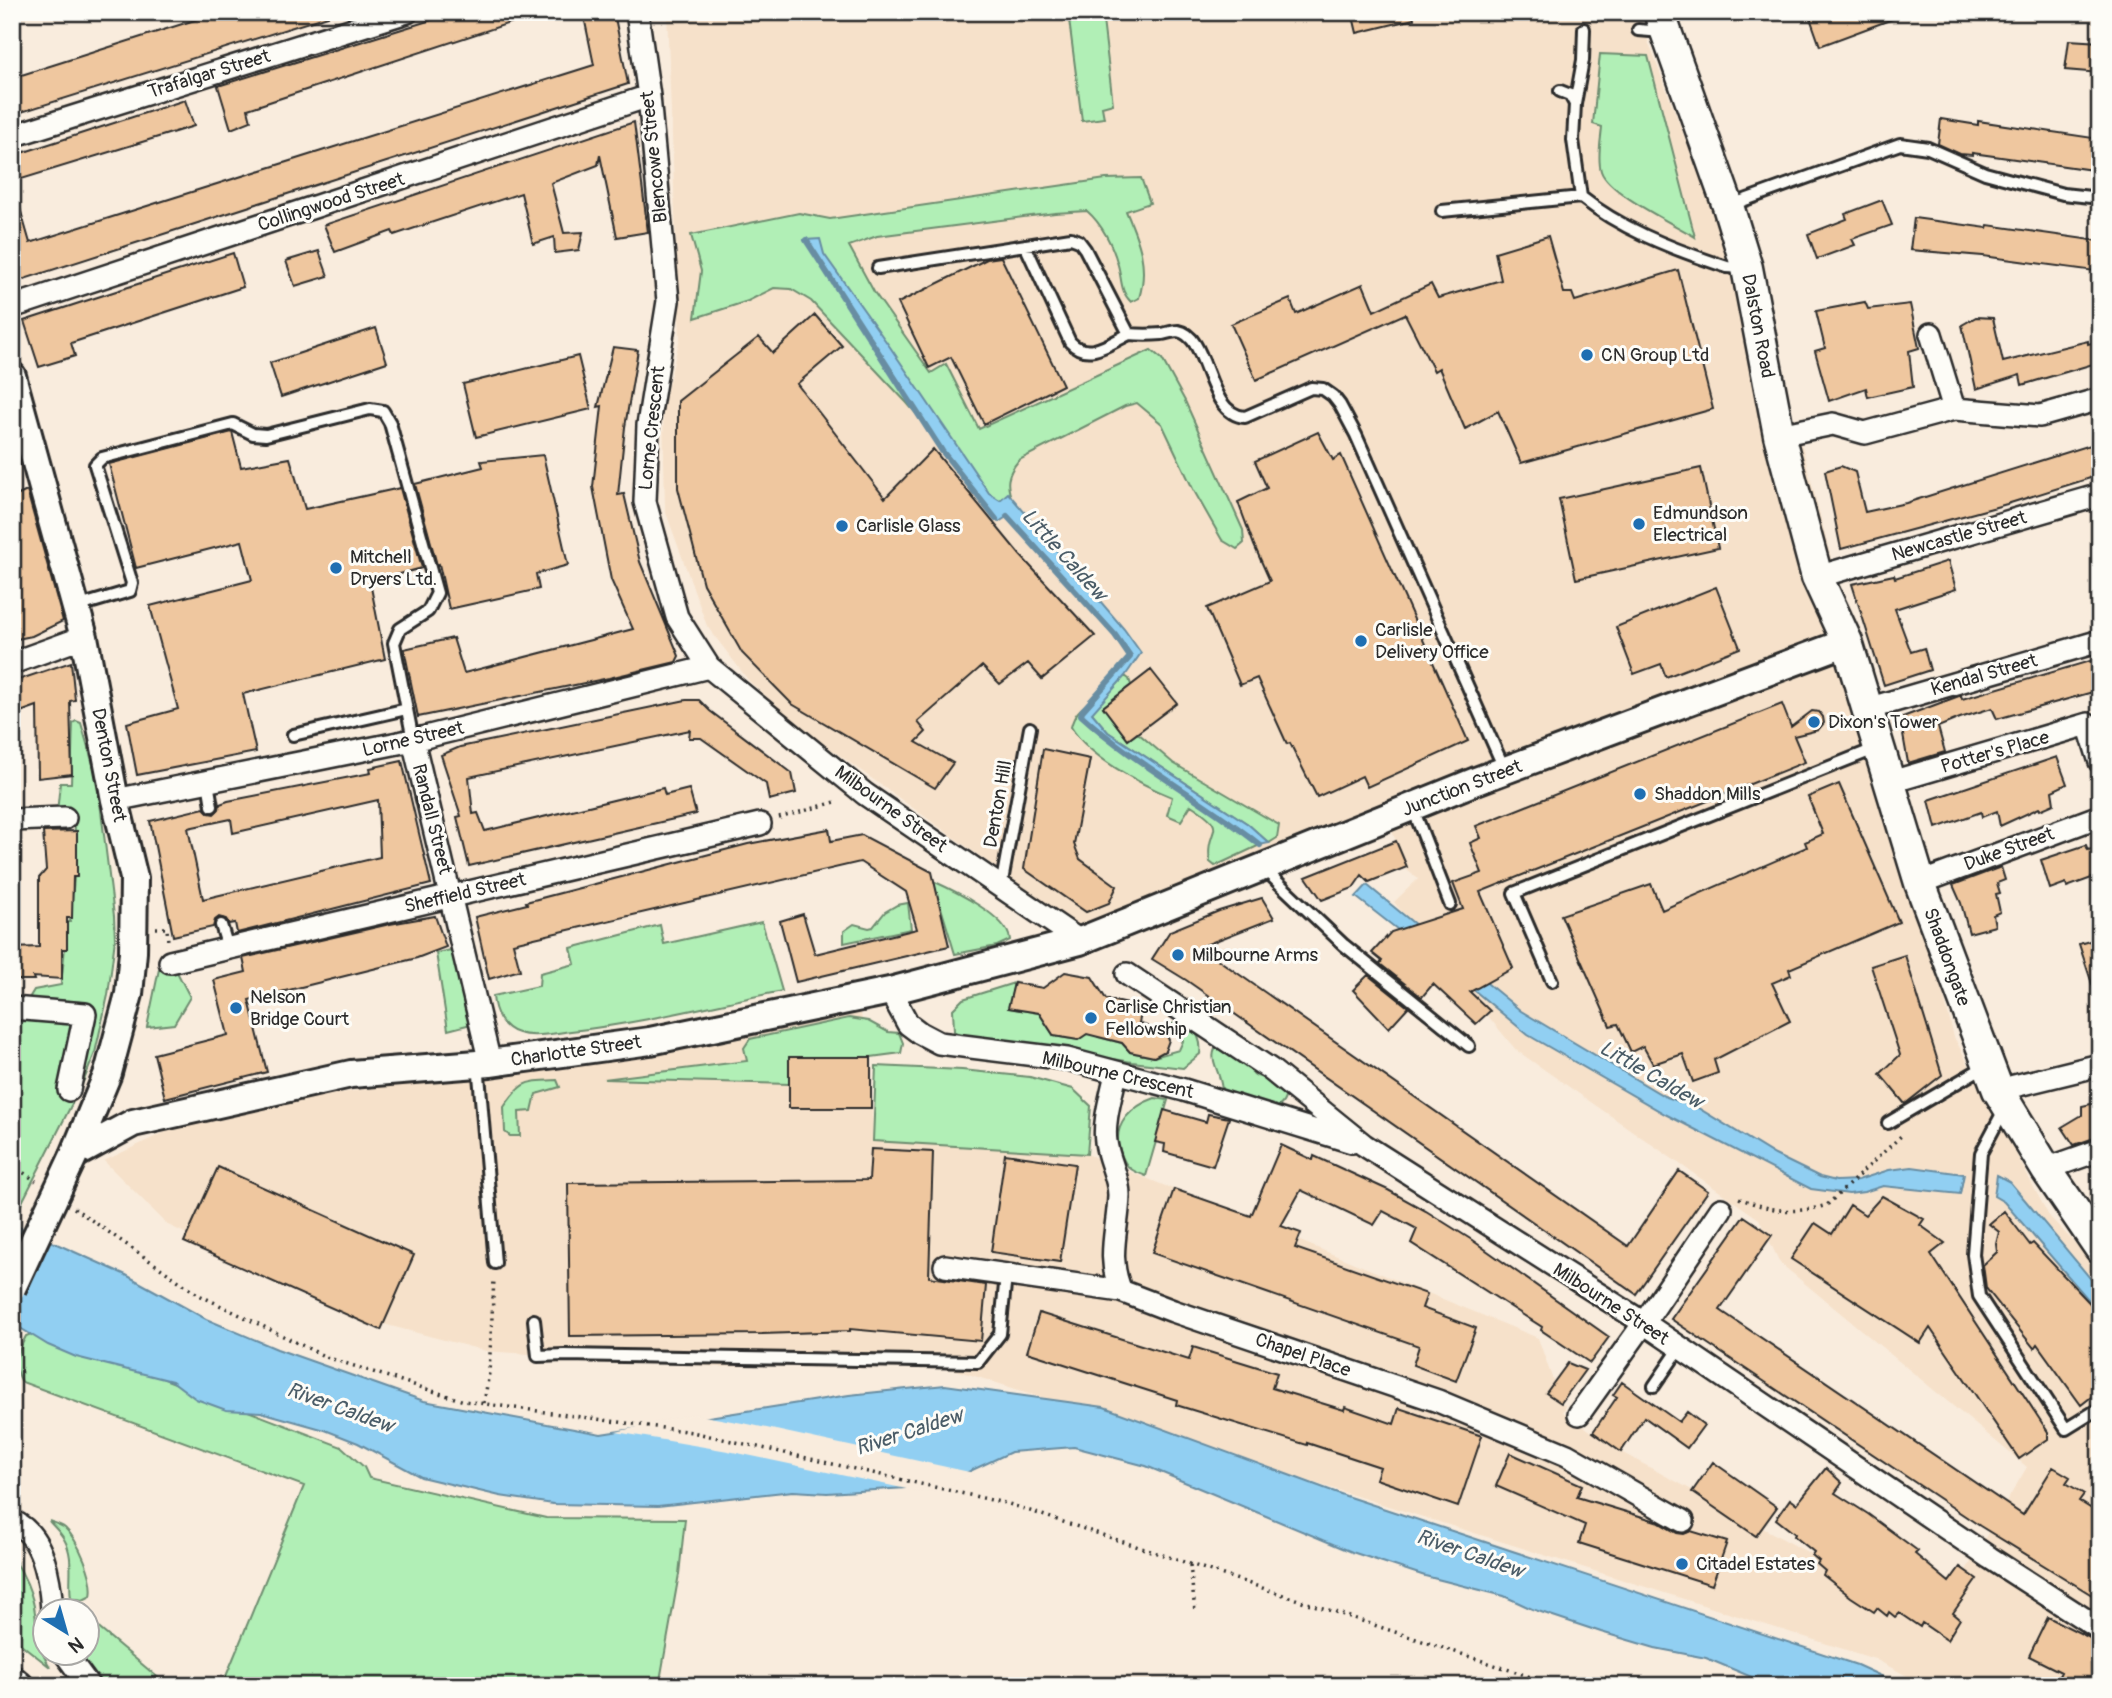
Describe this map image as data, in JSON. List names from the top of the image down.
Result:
{
  "streets": {
    "main road": ["Dalston Road", "Shaddongate"],
    "street": [
      "Trafalgar Street",
      "Blencowe Street",
      "Collingwood Street",
      "Lorne Crescent",
      "Newcastle Street",
      "Kendal Street",
      "Lorne Street",
      "Potter's Place",
      "Denton Street",
      "Junction Street",
      "Milbourne Street",
      "Randall Street",
      "Duke Street",
      "Sheffield Street",
      "Charlotte Street",
      "Milbourne Crescent",
      "Chapel Place"
    ],
    "lane": ["Denton Hill"]
  },
  "crossings": [
    ["Blencowe Street", "Collingwood Street"],
    ["Blencowe Street", "Lorne Crescent"],
    ["Dalston Road", "Newcastle Street"],
    ["Dalston Road", "Junction Street"],
    ["Dalston Road", "Shaddongate"],
    ["Lorne Crescent", "Lorne Street"],
    ["Lorne Crescent", "Milbourne Street"],
    ["Kendal Street", "Shaddongate"],
    ["Lorne Street", "Denton Street"],
    ["Lorne Street", "Milbourne Street"],
    ["Lorne Street", "Randall Street"],
    ["Potter's Place", "Shaddongate"],
    ["Denton Street", "Charlotte Street"],
    ["Junction Street", "Milbourne Street"],
    ["Junction Street", "Shaddongate"],
    ["Junction Street", "Charlotte Street"],
    ["Denton Hill", "Milbourne Street"],
    ["Milbourne Street", "Charlotte Street"],
    ["Milbourne Street", "Milbourne Crescent"],
    ["Randall Street", "Sheffield Street"],
    ["Randall Street", "Charlotte Street"],
    ["Duke Street", "Shaddongate"],
    ["Charlotte Street", "Milbourne Crescent"]
  ],
  "water": ["Little Caldew", "River Caldew"],
  "places": [
    "CN Group Ltd",
    "Edmundson Electrical",
    "Carlisle Glass",
    "Mitchell Dryers Ltd.",
    "Carlisle Delivery Office",
    "Dixon's Tower",
    "Shaddon Mills",
    "Milbourne Arms",
    "Nelson Bridge Court",
    "Carlise Christian Fellowship",
    "Citadel Estates"
  ],
  "north": "bottom right"
}
